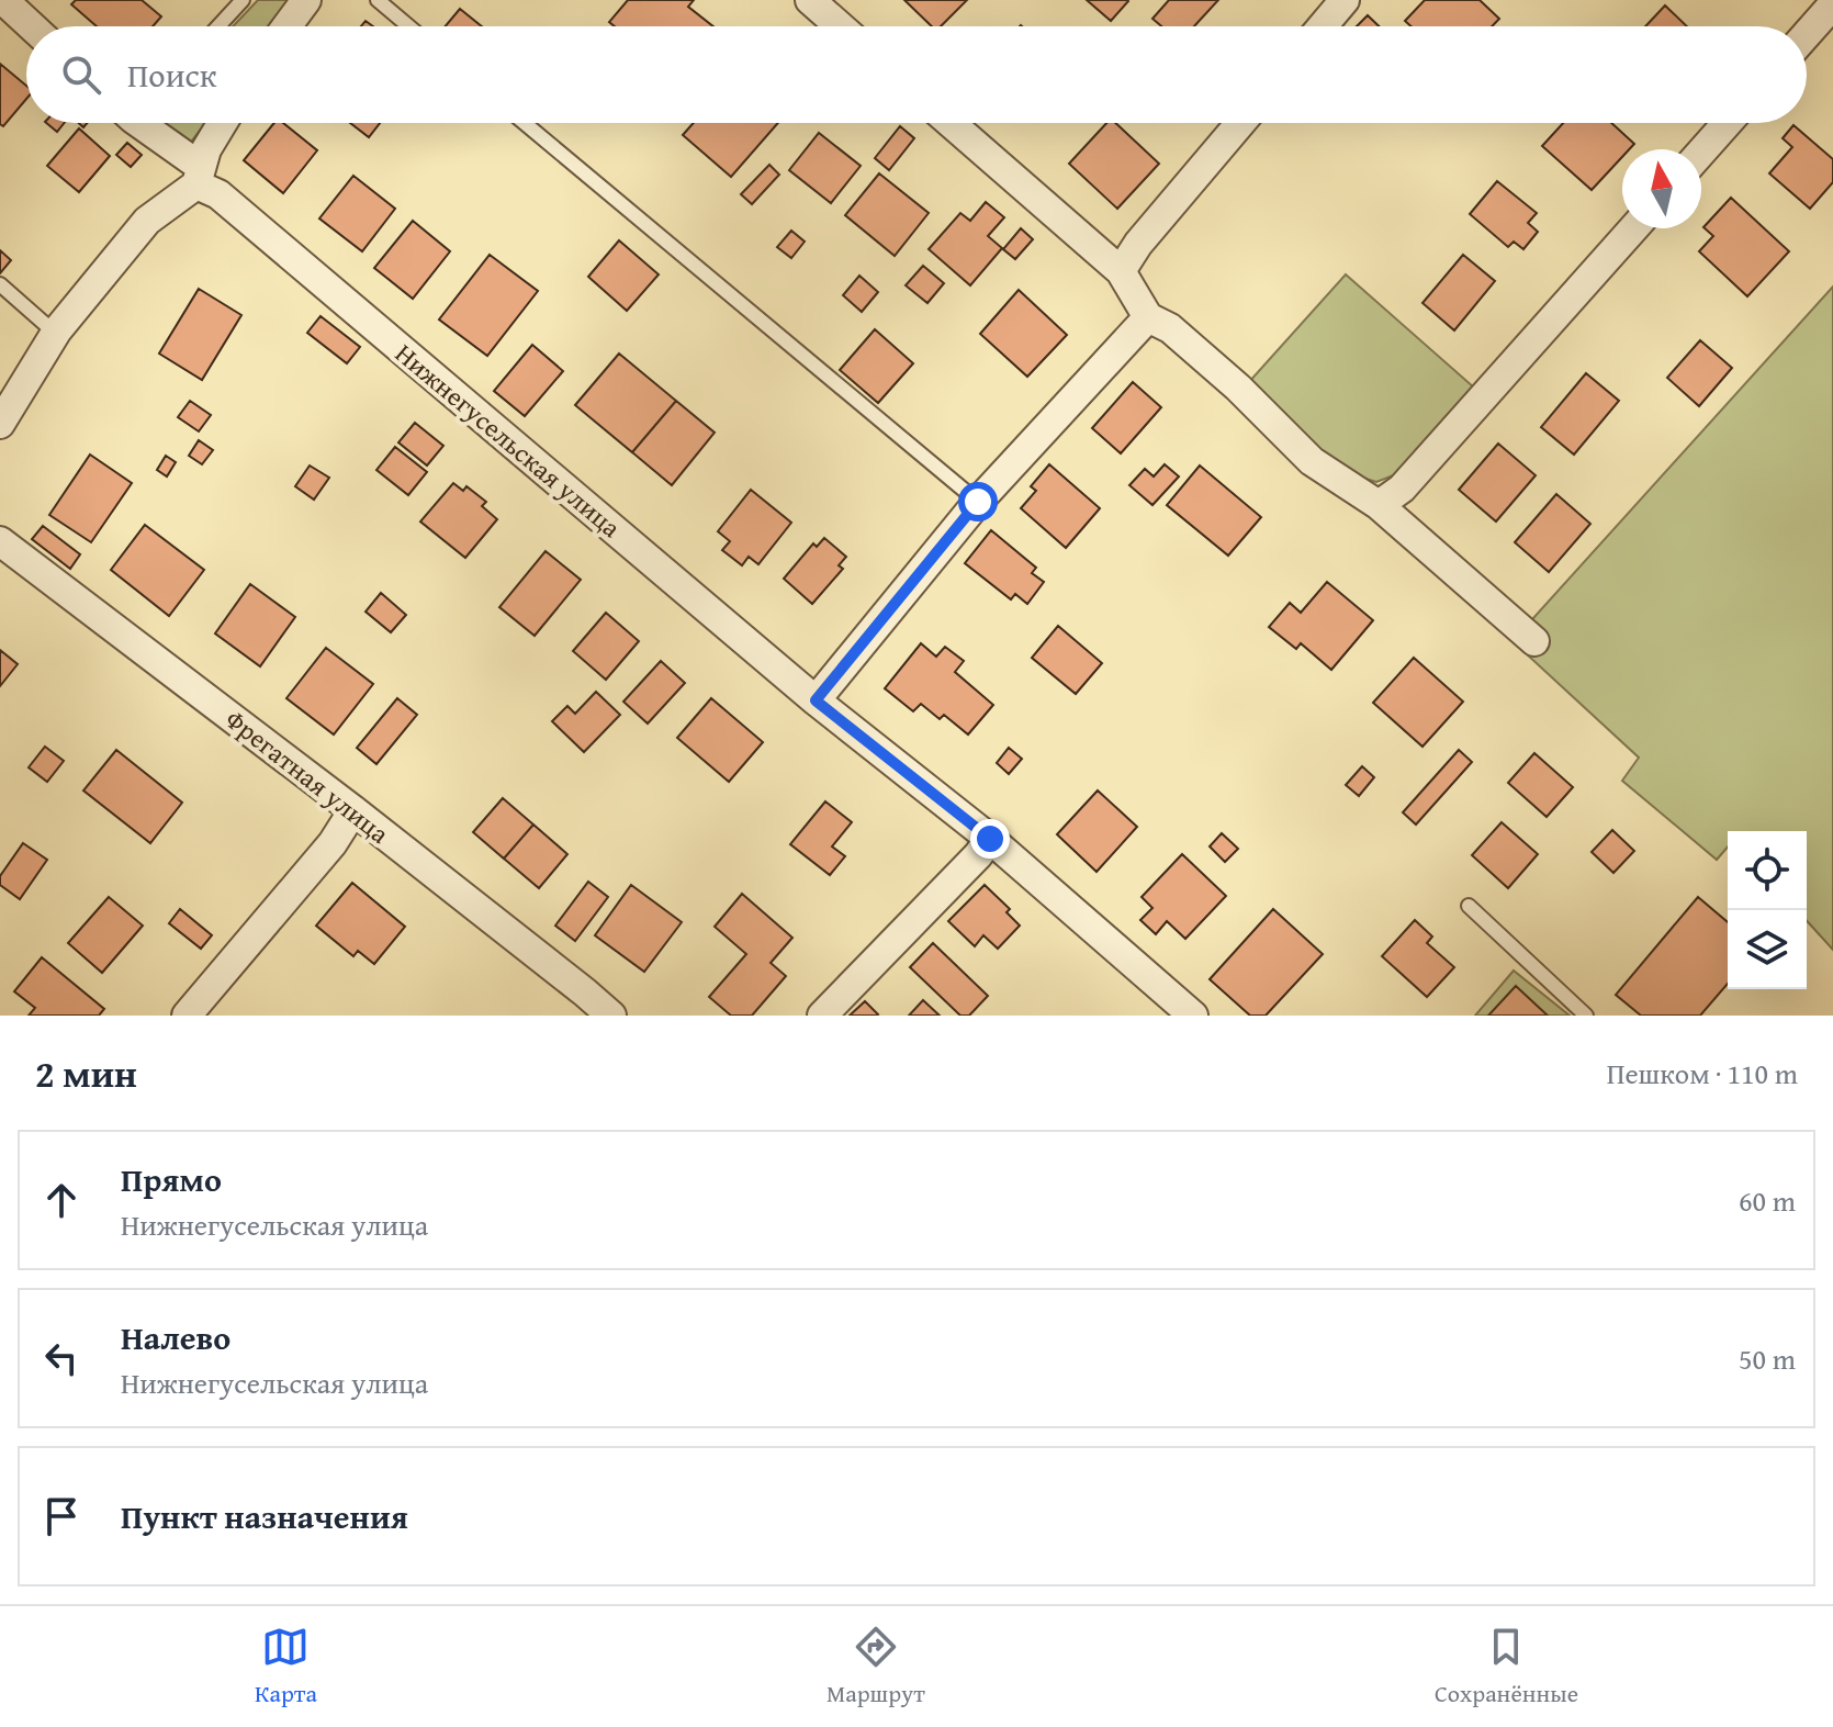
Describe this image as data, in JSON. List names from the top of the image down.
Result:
{
  "streets": {
    "street": ["Нижнегусельская улица", "Фрегатная улица"]
  },
  "north": "top",
  "page": {
    "search": "Поиск",
    "heading": ["2 мин", "Пешком · 110 m"],
    "list": [
      ["Прямо", "Нижнегусельская улица", "60 m"],
      ["Налево", "Нижнегусельская улица", "50 m"],
      "Пункт назначения"
    ],
    "nav": ["Карта", "Маршрут", "Сохранённые"]
  }
}
